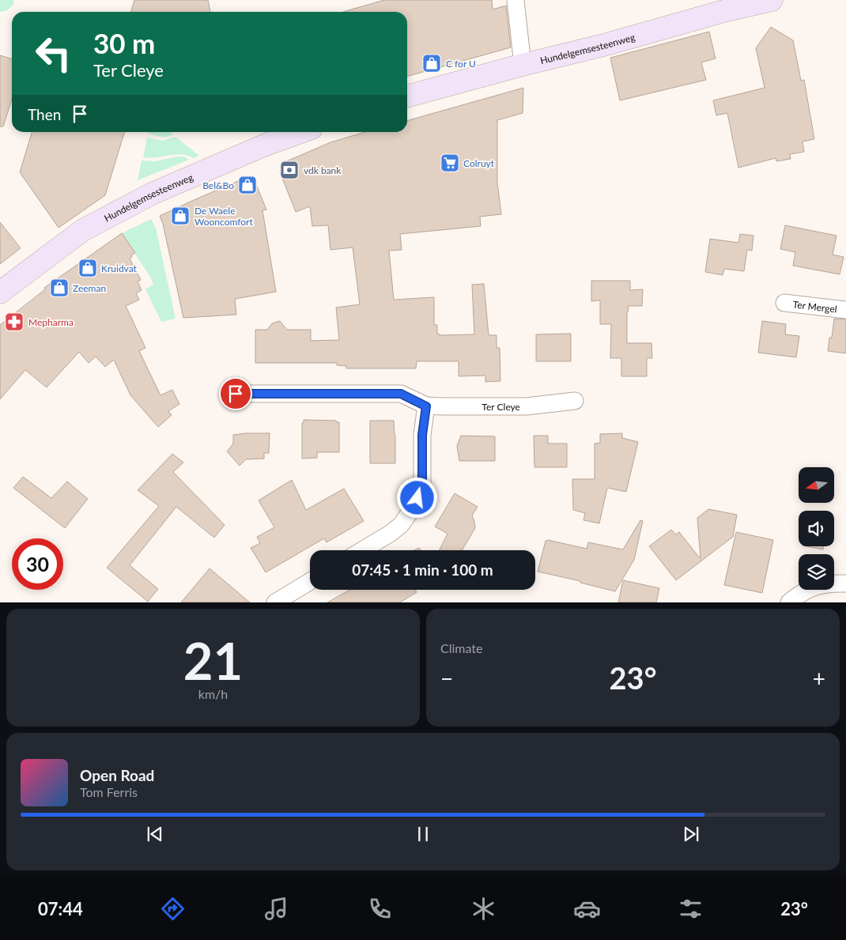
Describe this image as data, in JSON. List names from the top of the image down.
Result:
{
  "streets": {
    "main road": ["Hundelgemsesteenweg"],
    "street": ["Ter Mergel", "Ter Cleye"]
  },
  "places": {
    "shop": [
      "C for U",
      "Bel&Bo",
      "De Waele Wooncomfort",
      "Kruidvat",
      "Zeeman"
    ],
    "supermarket": ["Colruyt"],
    "bank": ["vdk bank"],
    "pharmacy": ["Mepharma"]
  },
  "north": "left",
  "page": {
    "turn": ["30 m", "Ter Cleye"],
    "then": "Then",
    "limit": "30",
    "trip": "07:45 · 1 min · 100 m",
    "tile": [
      ["21", "km/h"],
      "Climate"
    ],
    "heat": ["−", "23°", "+"],
    "song": ["Open Road", "Tom Ferris"],
    "tabs": ["07:44", "23°"]
  }
}
